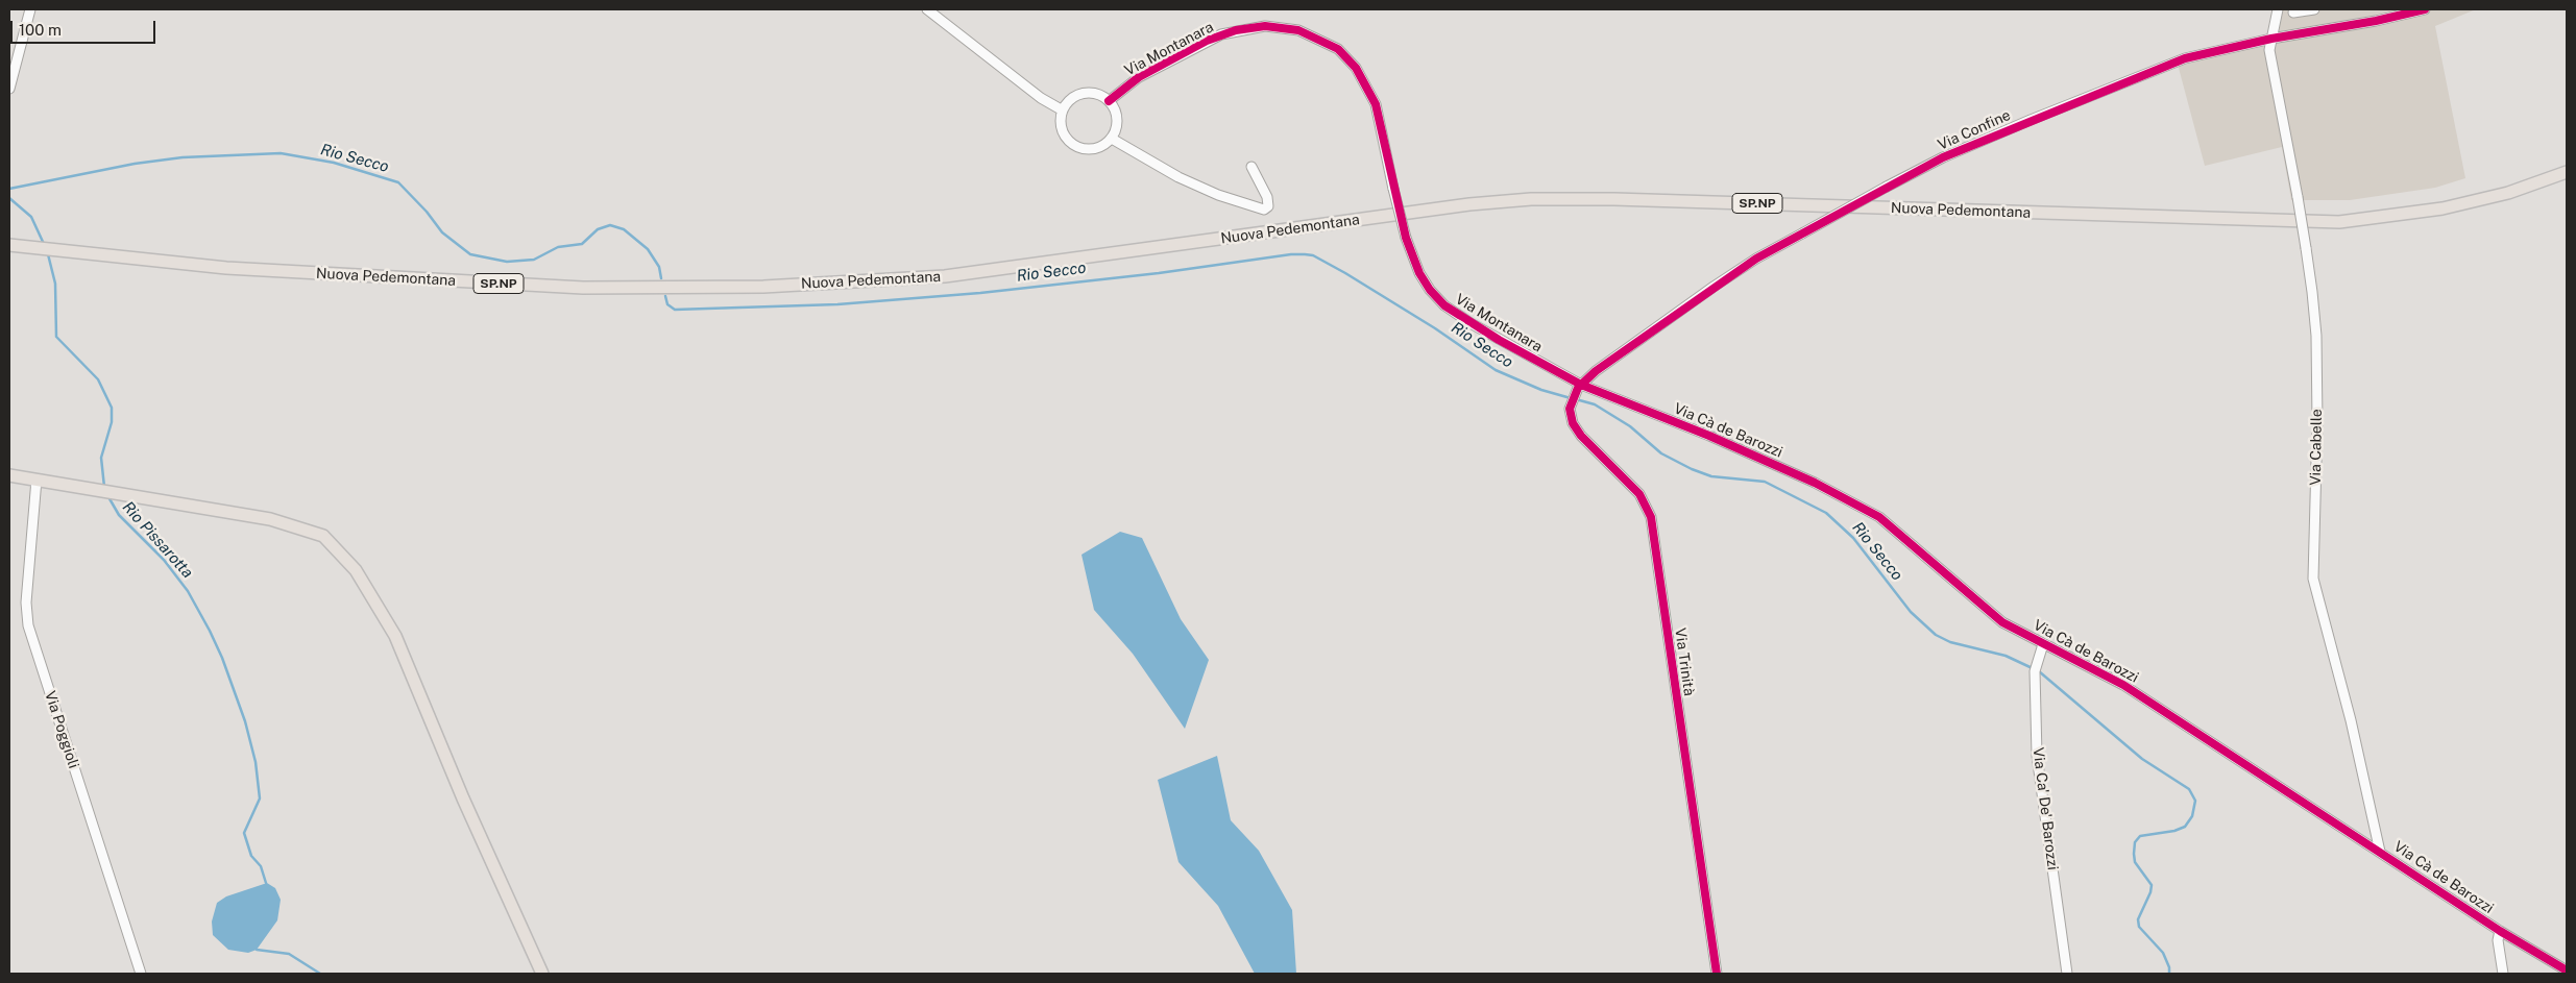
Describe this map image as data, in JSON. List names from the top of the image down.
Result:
{
  "streets": {
    "main road": ["SP.NP", "Nuova Pedemontana"],
    "street": [
      "Via Montanara",
      "Via Confine",
      "Via Cà de Barozzi",
      "Via Cabelle",
      "Via Trinità",
      "Via Poggioli",
      "Via Ca' De' Barozzi"
    ]
  },
  "crossings": [
    ["Via Montanara", "Via Confine"],
    ["Via Montanara", "Via Cà de Barozzi"],
    ["Via Montanara", "Via Trinità"],
    ["Via Confine", "Via Cà de Barozzi"],
    ["Via Confine", "Via Cabelle"],
    ["Via Confine", "Via Trinità"],
    ["Via Cà de Barozzi", "Via Cabelle"],
    ["Via Cà de Barozzi", "Via Trinità"],
    ["Via Cà de Barozzi", "Via Ca' De' Barozzi"]
  ],
  "water": ["Rio Secco", "Rio Pissarotta"],
  "scale_bar": "100 m"
}
